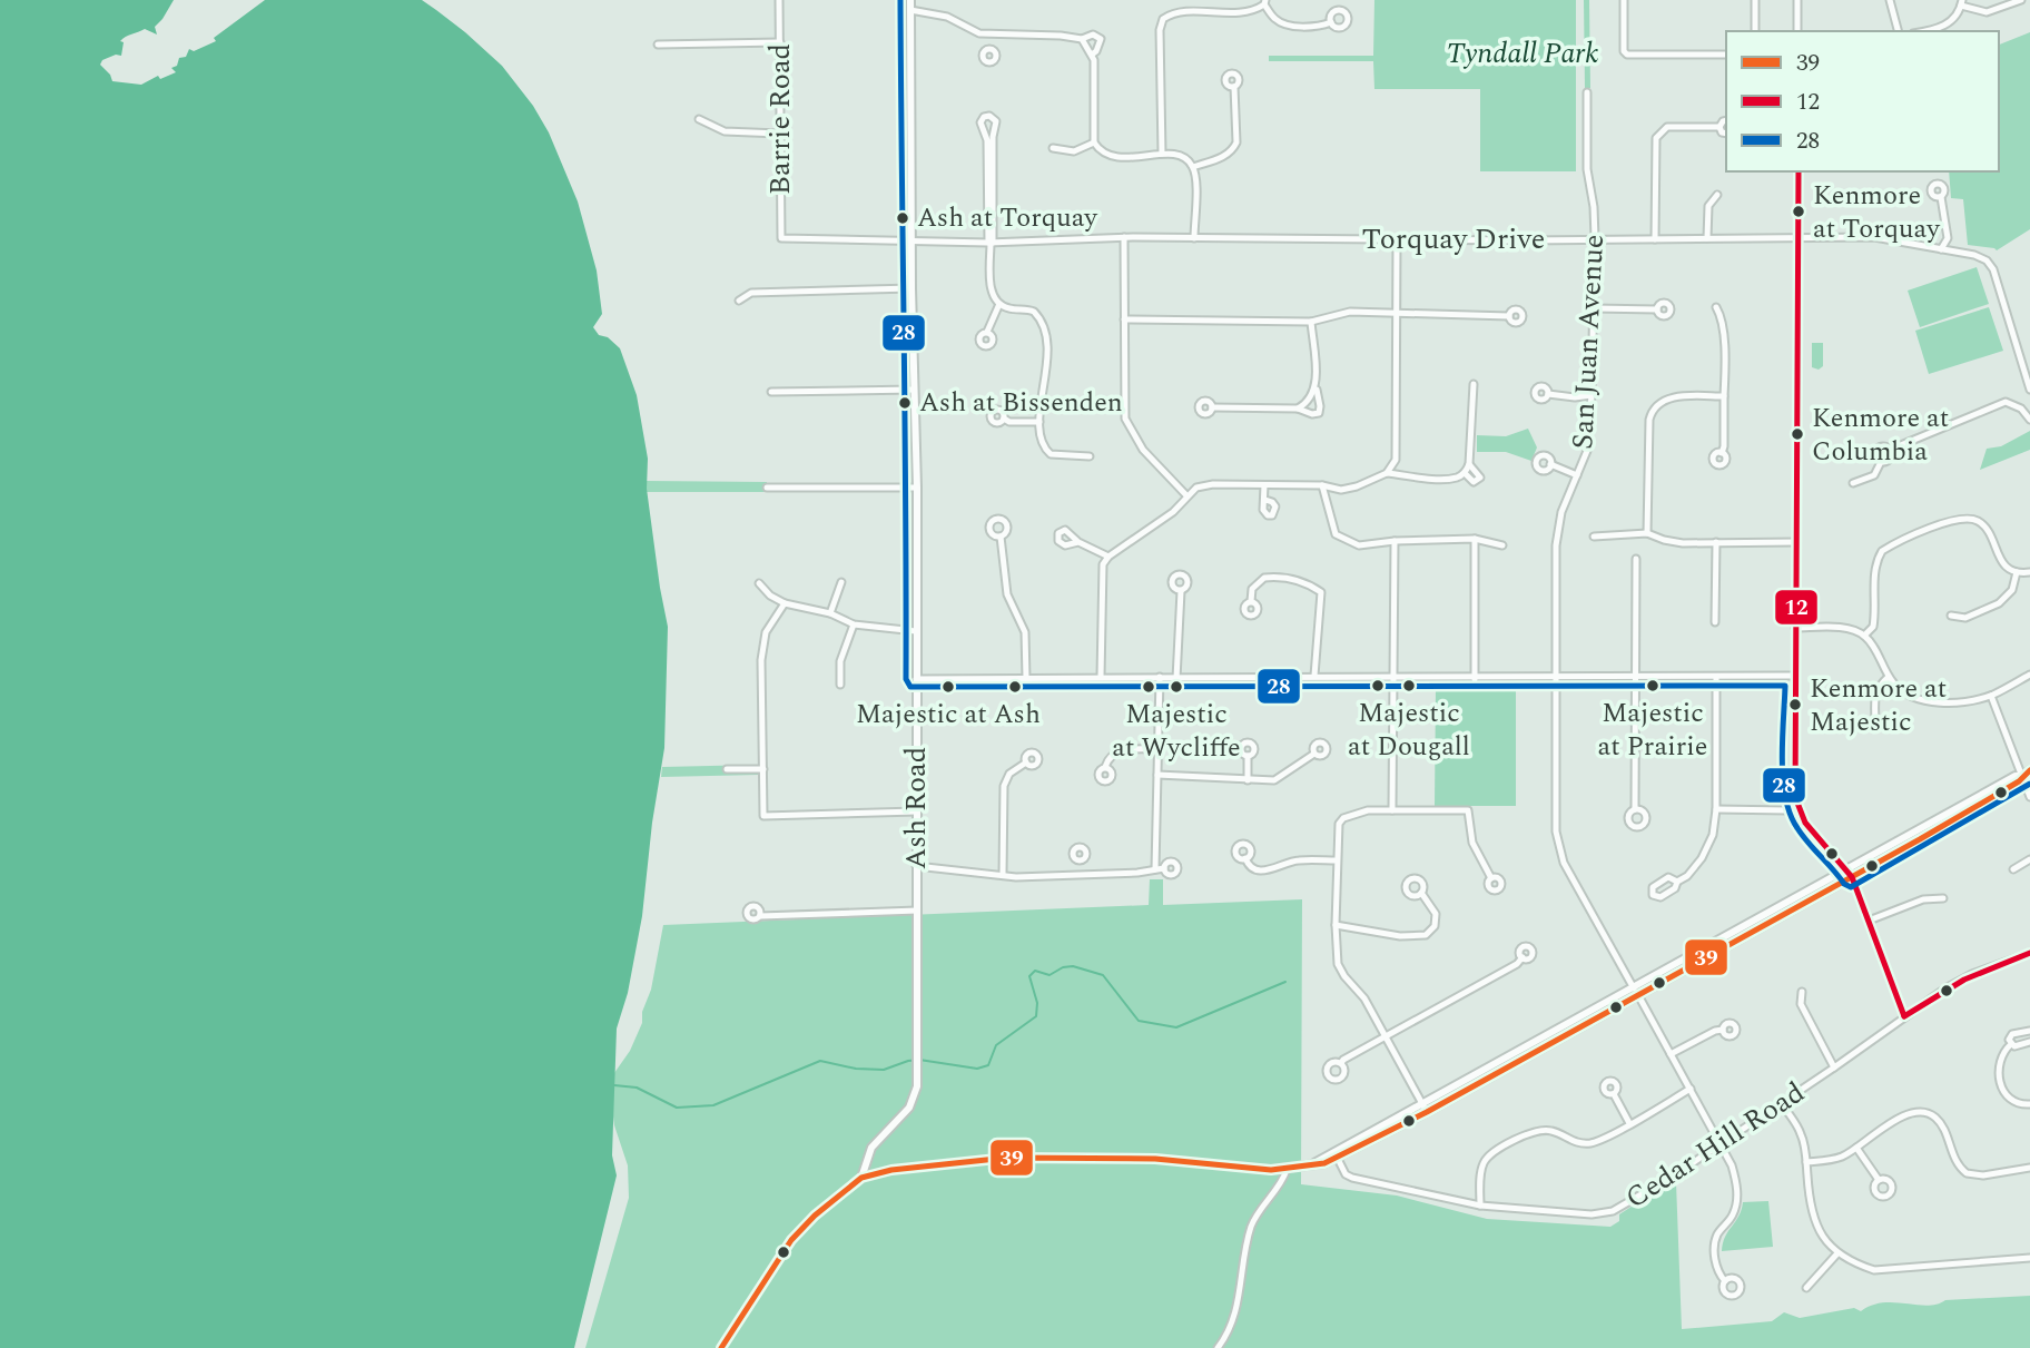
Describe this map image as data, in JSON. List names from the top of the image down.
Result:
{
  "streets": {
    "main road": ["Ash Road"],
    "street": [
      "Barrie Road",
      "Torquay Drive",
      "San Juan Avenue",
      "Cedar Hill Road"
    ]
  },
  "crossings": [
    ["Barrie Road", "Torquay Drive"],
    ["Torquay Drive", "San Juan Avenue"],
    ["Torquay Drive", "Ash Road"],
    ["San Juan Avenue", "Cedar Hill Road"]
  ],
  "parks": ["Tyndall Park"],
  "places": [
    "Kenmore at Torquay",
    "Ash at Torquay",
    "Ash at Bissenden",
    "Kenmore at Columbia",
    "Majestic at Dougall",
    "Majestic at Prairie",
    "Majestic at Ash",
    "Majestic at Wycliffe",
    "Kenmore at Majestic"
  ],
  "lines": ["transit line 28", "transit line 12", "transit line 39"],
  "legend": ["39", "12", "28"]
}
